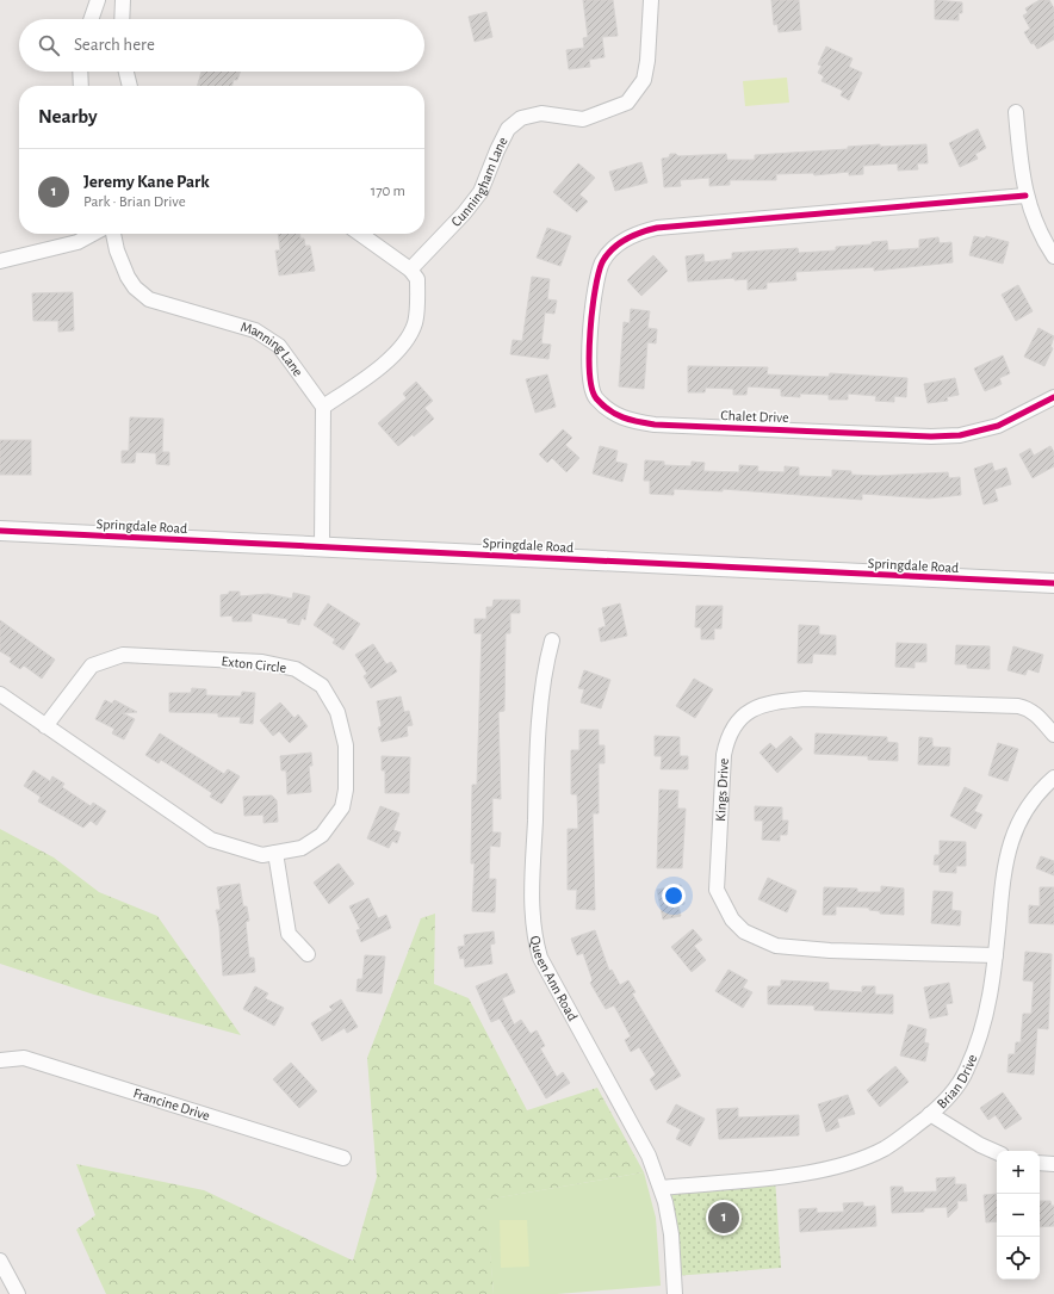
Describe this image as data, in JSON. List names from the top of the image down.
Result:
{
  "streets": {
    "main road": ["Springdale Road"],
    "street": [
      "Cunningham Lane",
      "Manning Lane",
      "Chalet Drive",
      "Exton Circle",
      "Kings Drive",
      "Queen Ann Road",
      "Brian Drive",
      "Francine Drive"
    ]
  },
  "crossings": [
    ["Kings Drive", "Brian Drive"],
    ["Queen Ann Road", "Brian Drive"]
  ],
  "page": {
    "search": "Search here",
    "heading": "Nearby",
    "list": [
      {
        "mark": "1",
        "name": "Jeremy Kane Park",
        "note": "Park · Brian Drive",
        "value": "170 m"
      }
    ],
    "map_buttons": ["+", "−"],
    "pins": "1"
  }
}
